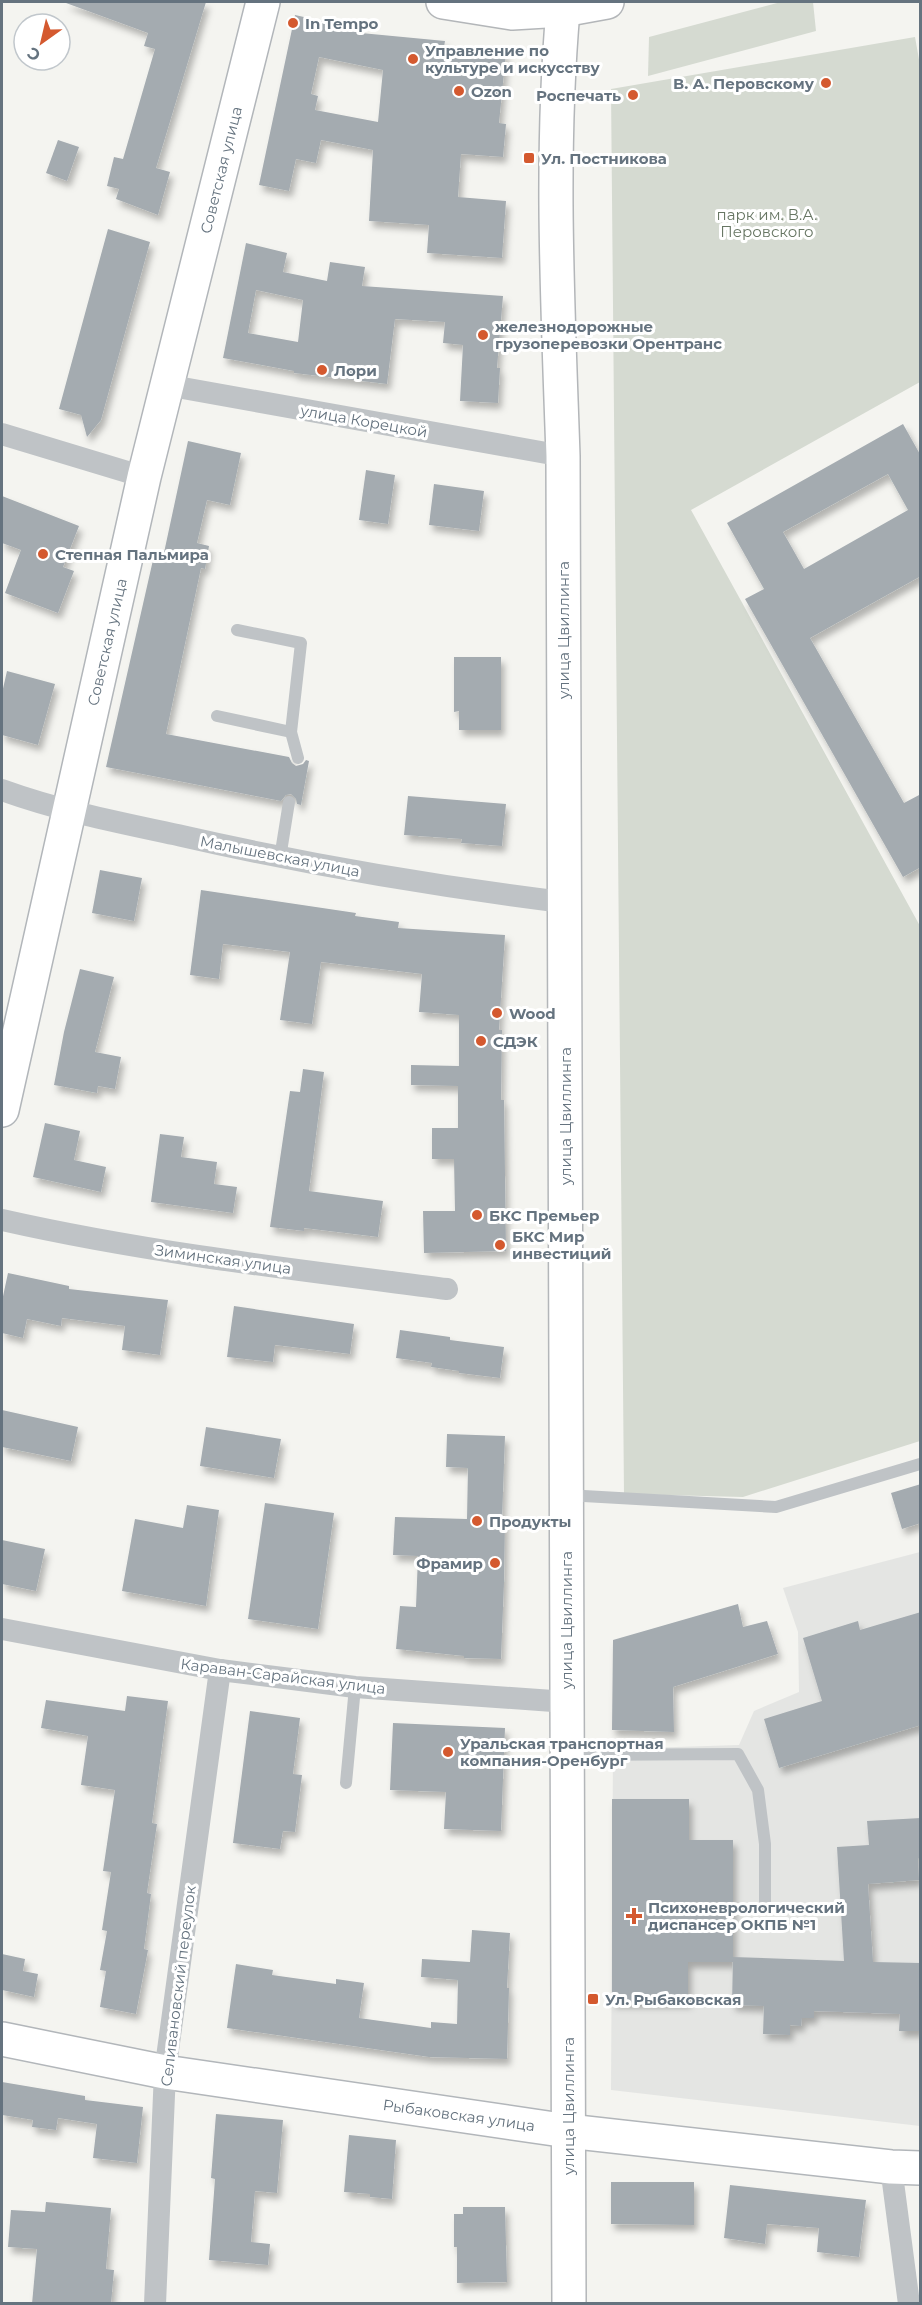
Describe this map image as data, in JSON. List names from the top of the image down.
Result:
{
  "streets": {
    "main road": ["Советская улица", "улица Цвиллинга", "Рыбаковская улица"],
    "street": [
      "улица Корецкой",
      "Малышевская улица",
      "Зиминская улица",
      "Караван-Сарайская улица",
      "Селивановский переулок"
    ]
  },
  "crossings": [
    ["Советская улица", "улица Корецкой"],
    ["Советская улица", "Малышевская улица"],
    ["улица Корецкой", "улица Цвиллинга"],
    ["улица Цвиллинга", "Малышевская улица"],
    ["улица Цвиллинга", "Караван-Сарайская улица"],
    ["улица Цвиллинга", "Рыбаковская улица"],
    ["Караван-Сарайская улица", "Селивановский переулок"],
    ["Селивановский переулок", "Рыбаковская улица"]
  ],
  "parks": ["парк им. В.А. Перовского"],
  "places": {
    "other": [
      "In Tempo",
      "Управление по культуре и искусству",
      "В. А. Перовскому",
      "Ozon",
      "Роспечать",
      "железнодорожные грузоперевозки Орентранс",
      "Лори",
      "Степная Пальмира",
      "Wood",
      "СДЭК",
      "БКС Премьер",
      "БКС Мир инвестиций",
      "Продукты",
      "Фрамир",
      "Уральская транспортная компания-Оренбург"
    ],
    "transit": ["Ул. Постникова", "Ул. Рыбаковская"],
    "health": ["Психоневрологический диспансер ОКПБ №1"]
  },
  "north": "bottom left"
}
